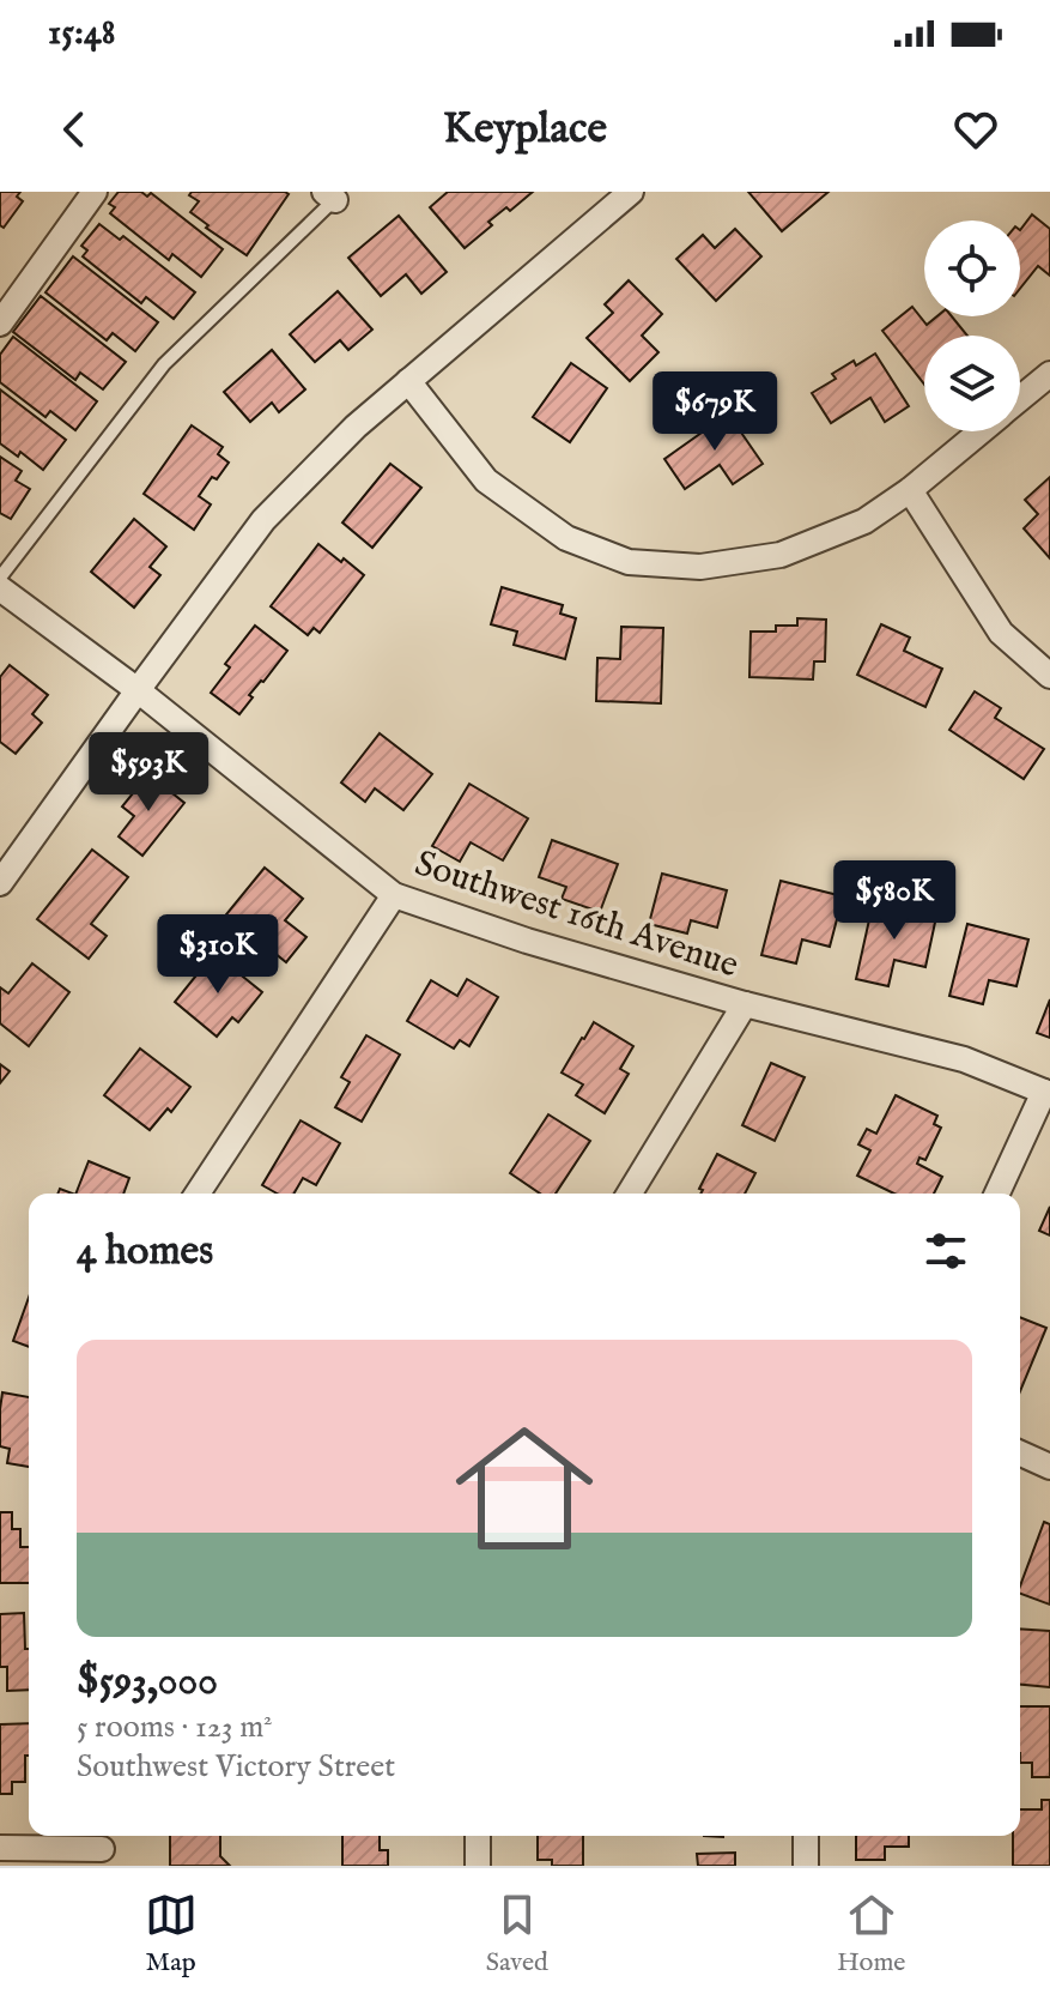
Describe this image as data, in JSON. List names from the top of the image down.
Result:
{
  "streets": {
    "street": ["Southwest 16th Avenue"]
  },
  "page": {
    "status": "15:48",
    "header": "Keyplace",
    "price": [
      "$679K",
      "$593K",
      "$580K",
      "$310K"
    ],
    "heading": "4 homes",
    "list": [
      {
        "name": "$593,000",
        "note": "5 rooms · 123 m² · Southwest Victory Street"
      }
    ],
    "tabs": ["Map", "Saved", "Home"]
  }
}
